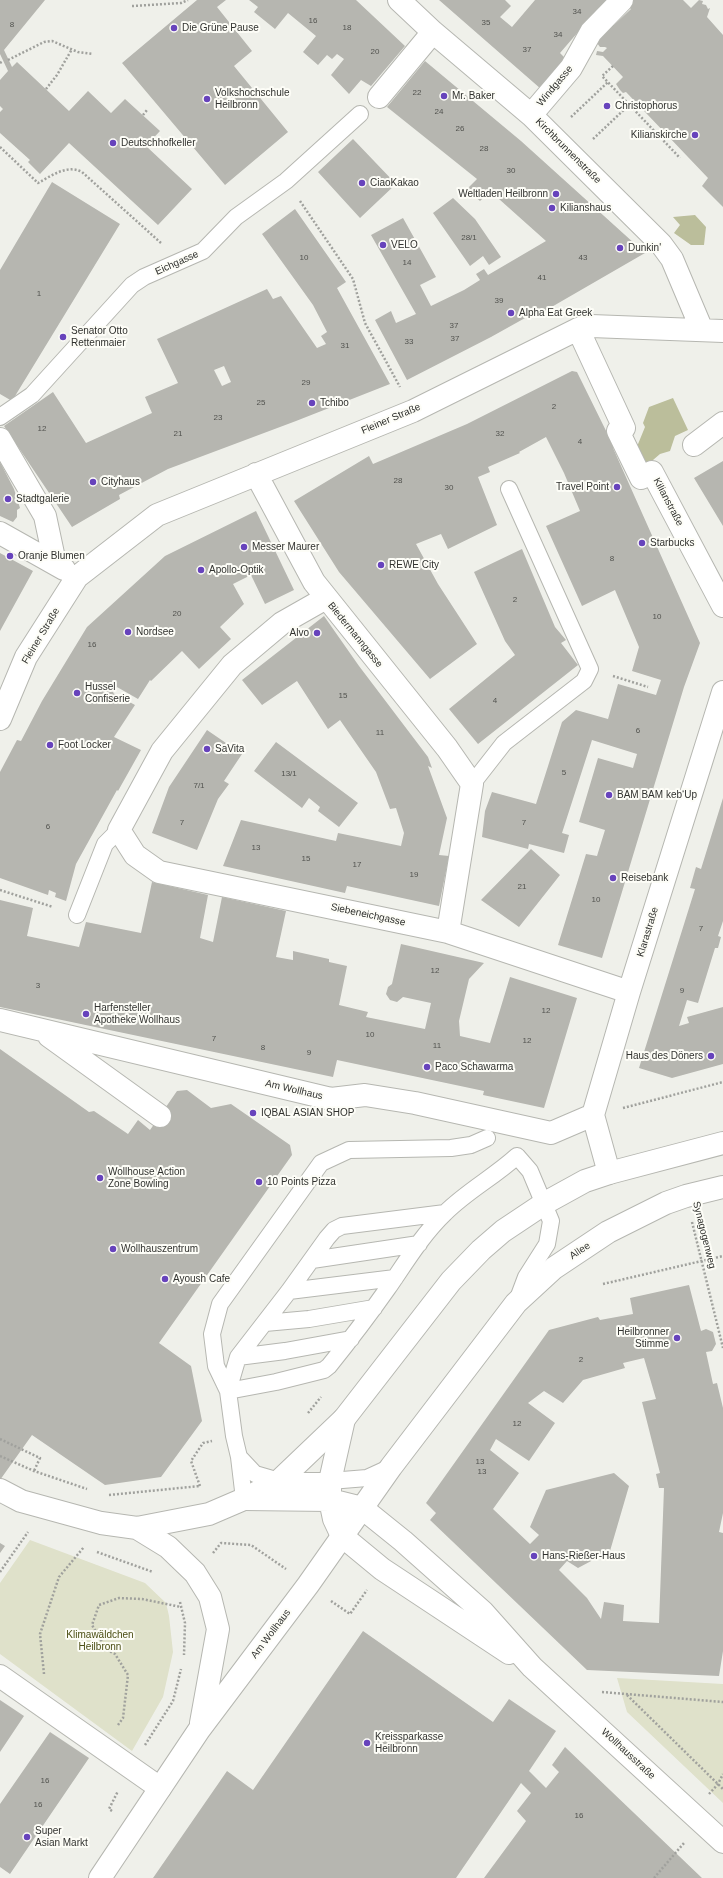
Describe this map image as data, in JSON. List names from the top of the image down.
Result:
{
  "streets": {
    "street": [
      "Windgasse",
      "Kirchbrunnenstraße",
      "Fleiner Straße",
      "Kilianstraße",
      "Biedermanngasse",
      "Siebeneichgasse",
      "Klarastraße",
      "Am Wollhaus",
      "Allee",
      "Wollhausstraße"
    ],
    "lane": ["Eichgasse"],
    "path": ["Synagogenweg"]
  },
  "crossings": [
    ["Windgasse", "Kirchbrunnenstraße"],
    ["Kirchbrunnenstraße", "Fleiner Straße"],
    ["Fleiner Straße", "Kilianstraße"],
    ["Fleiner Straße", "Biedermanngasse"],
    ["Siebeneichgasse", "Klarastraße"],
    ["Klarastraße", "Am Wollhaus"],
    ["Am Wollhaus", "Allee"],
    ["Am Wollhaus", "Wollhausstraße"],
    ["Synagogenweg", "Allee"]
  ],
  "parks": ["Klimawäldchen Heilbronn"],
  "places": [
    "Die Grüne Pause",
    "Mr. Baker",
    "Volkshochschule Heilbronn",
    "Christophorus",
    "Kilianskirche",
    "Deutschhofkeller",
    "CiaoKakao",
    "Weltladen Heilbronn",
    "Kilianshaus",
    "VELO",
    "Dunkin'",
    "Alpha Eat Greek",
    "Senator Otto Rettenmaier",
    "Tchibo",
    "Cityhaus",
    "Travel Point",
    "Stadtgalerie",
    "Starbucks",
    "Messer Maurer",
    "Oranje Blumen",
    "REWE City",
    "Apollo-Optik",
    "Nordsee",
    "Alvo",
    "Hussel Confiserie",
    "Foot Locker",
    "SaVita",
    "BAM BAM keb‘Up",
    "Reisebank",
    "Harfensteller Apotheke Wollhaus",
    "Haus des Döners",
    "Paco Schawarma",
    "IQBAL ASIAN SHOP",
    "Wollhouse Action Zone Bowling",
    "10 Points Pizza",
    "Wollhauszentrum",
    "Ayoush Cafe",
    "Heilbronner Stimme",
    "Hans-Rießer-Haus",
    "Kreissparkasse Heilbronn",
    "Super Asian Markt"
  ],
  "house_numbers": [
    "34",
    "16",
    "35",
    "8",
    "18",
    "34",
    "37",
    "20",
    "22",
    "24",
    "26",
    "28",
    "30",
    "28/1",
    "10",
    "43",
    "14",
    "41",
    "1",
    "39",
    "37",
    "37",
    "33",
    "31",
    "29",
    "25",
    "2",
    "23",
    "12",
    "21",
    "32",
    "4",
    "28",
    "30",
    "8",
    "2",
    "20",
    "10",
    "16",
    "15",
    "4",
    "6",
    "11",
    "5",
    "13/1",
    "7/1",
    "7",
    "7",
    "6",
    "13",
    "15",
    "17",
    "19",
    "21",
    "10",
    "7",
    "12",
    "3",
    "9",
    "12",
    "10",
    "7",
    "12",
    "11",
    "8",
    "9",
    "2",
    "12",
    "13",
    "13",
    "16",
    "16",
    "16"
  ]
}
